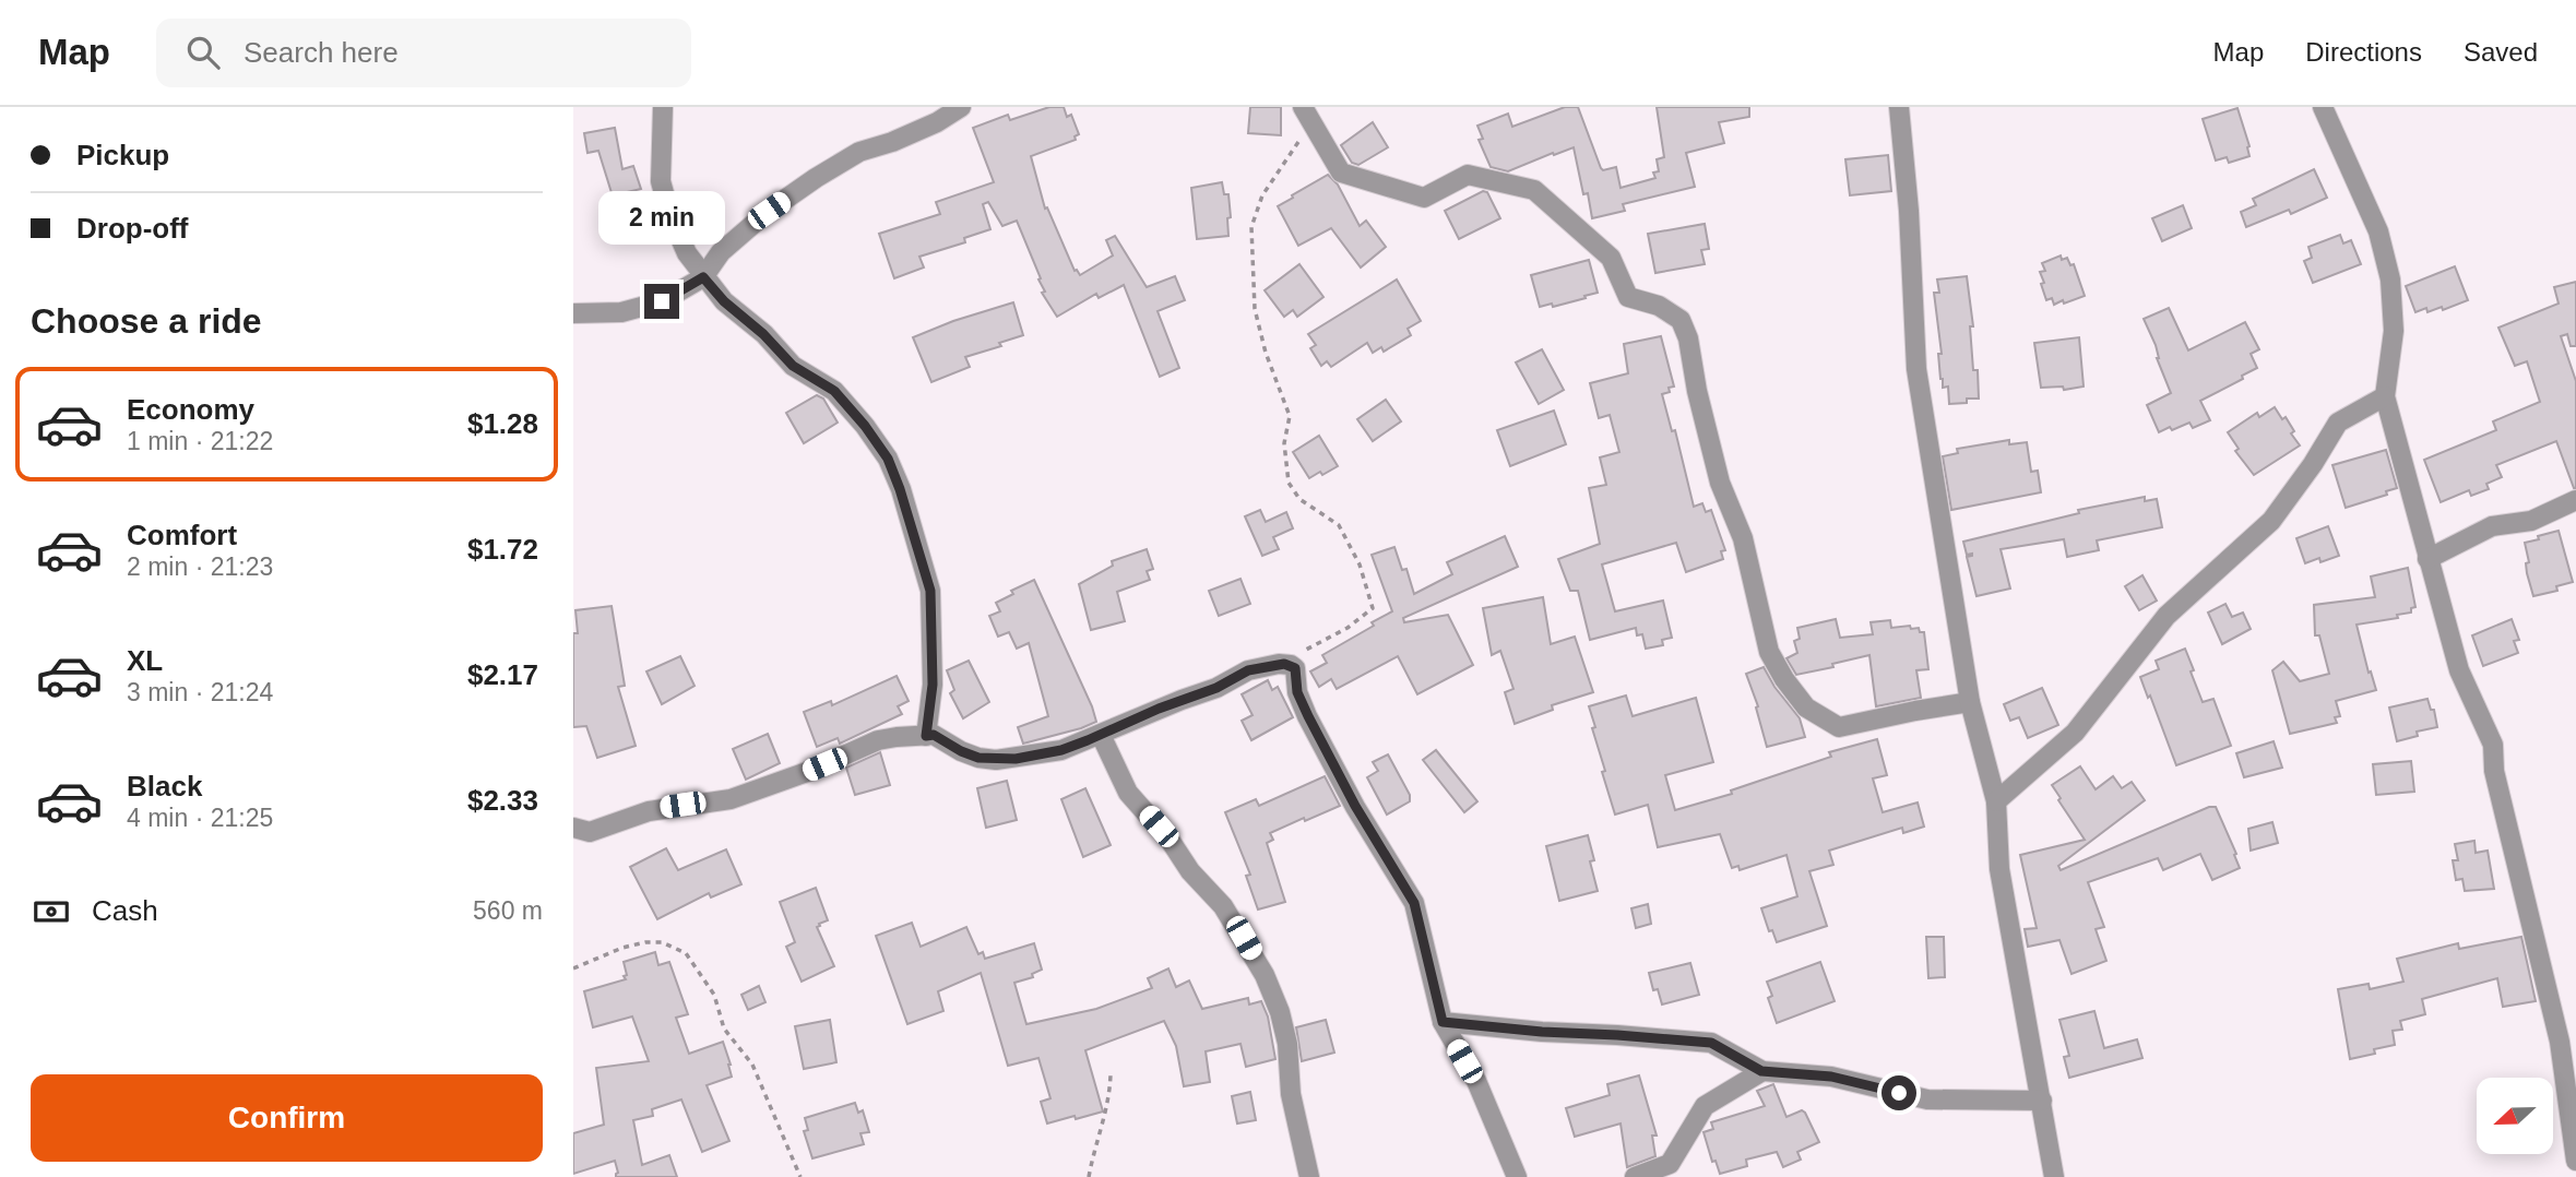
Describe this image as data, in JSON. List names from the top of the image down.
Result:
{
  "north": "left",
  "page": {
    "header": "Map",
    "search": "Search here",
    "nav": ["Map", "Directions", "Saved"],
    "banner": ["Pickup", "Drop-off"],
    "bubble": "2 min",
    "heading": "Choose a ride",
    "list": [
      {
        "name": "Economy",
        "note": "1 min · 21:22",
        "value": "$1.28"
      },
      {
        "name": "Comfort",
        "note": "2 min · 21:23",
        "value": "$1.72"
      },
      {
        "name": "XL",
        "note": "3 min · 21:24",
        "value": "$2.17"
      },
      {
        "name": "Black",
        "note": "4 min · 21:25",
        "value": "$2.33"
      }
    ],
    "pay": ["Cash", "560 m"],
    "buttons": "Confirm"
  }
}
